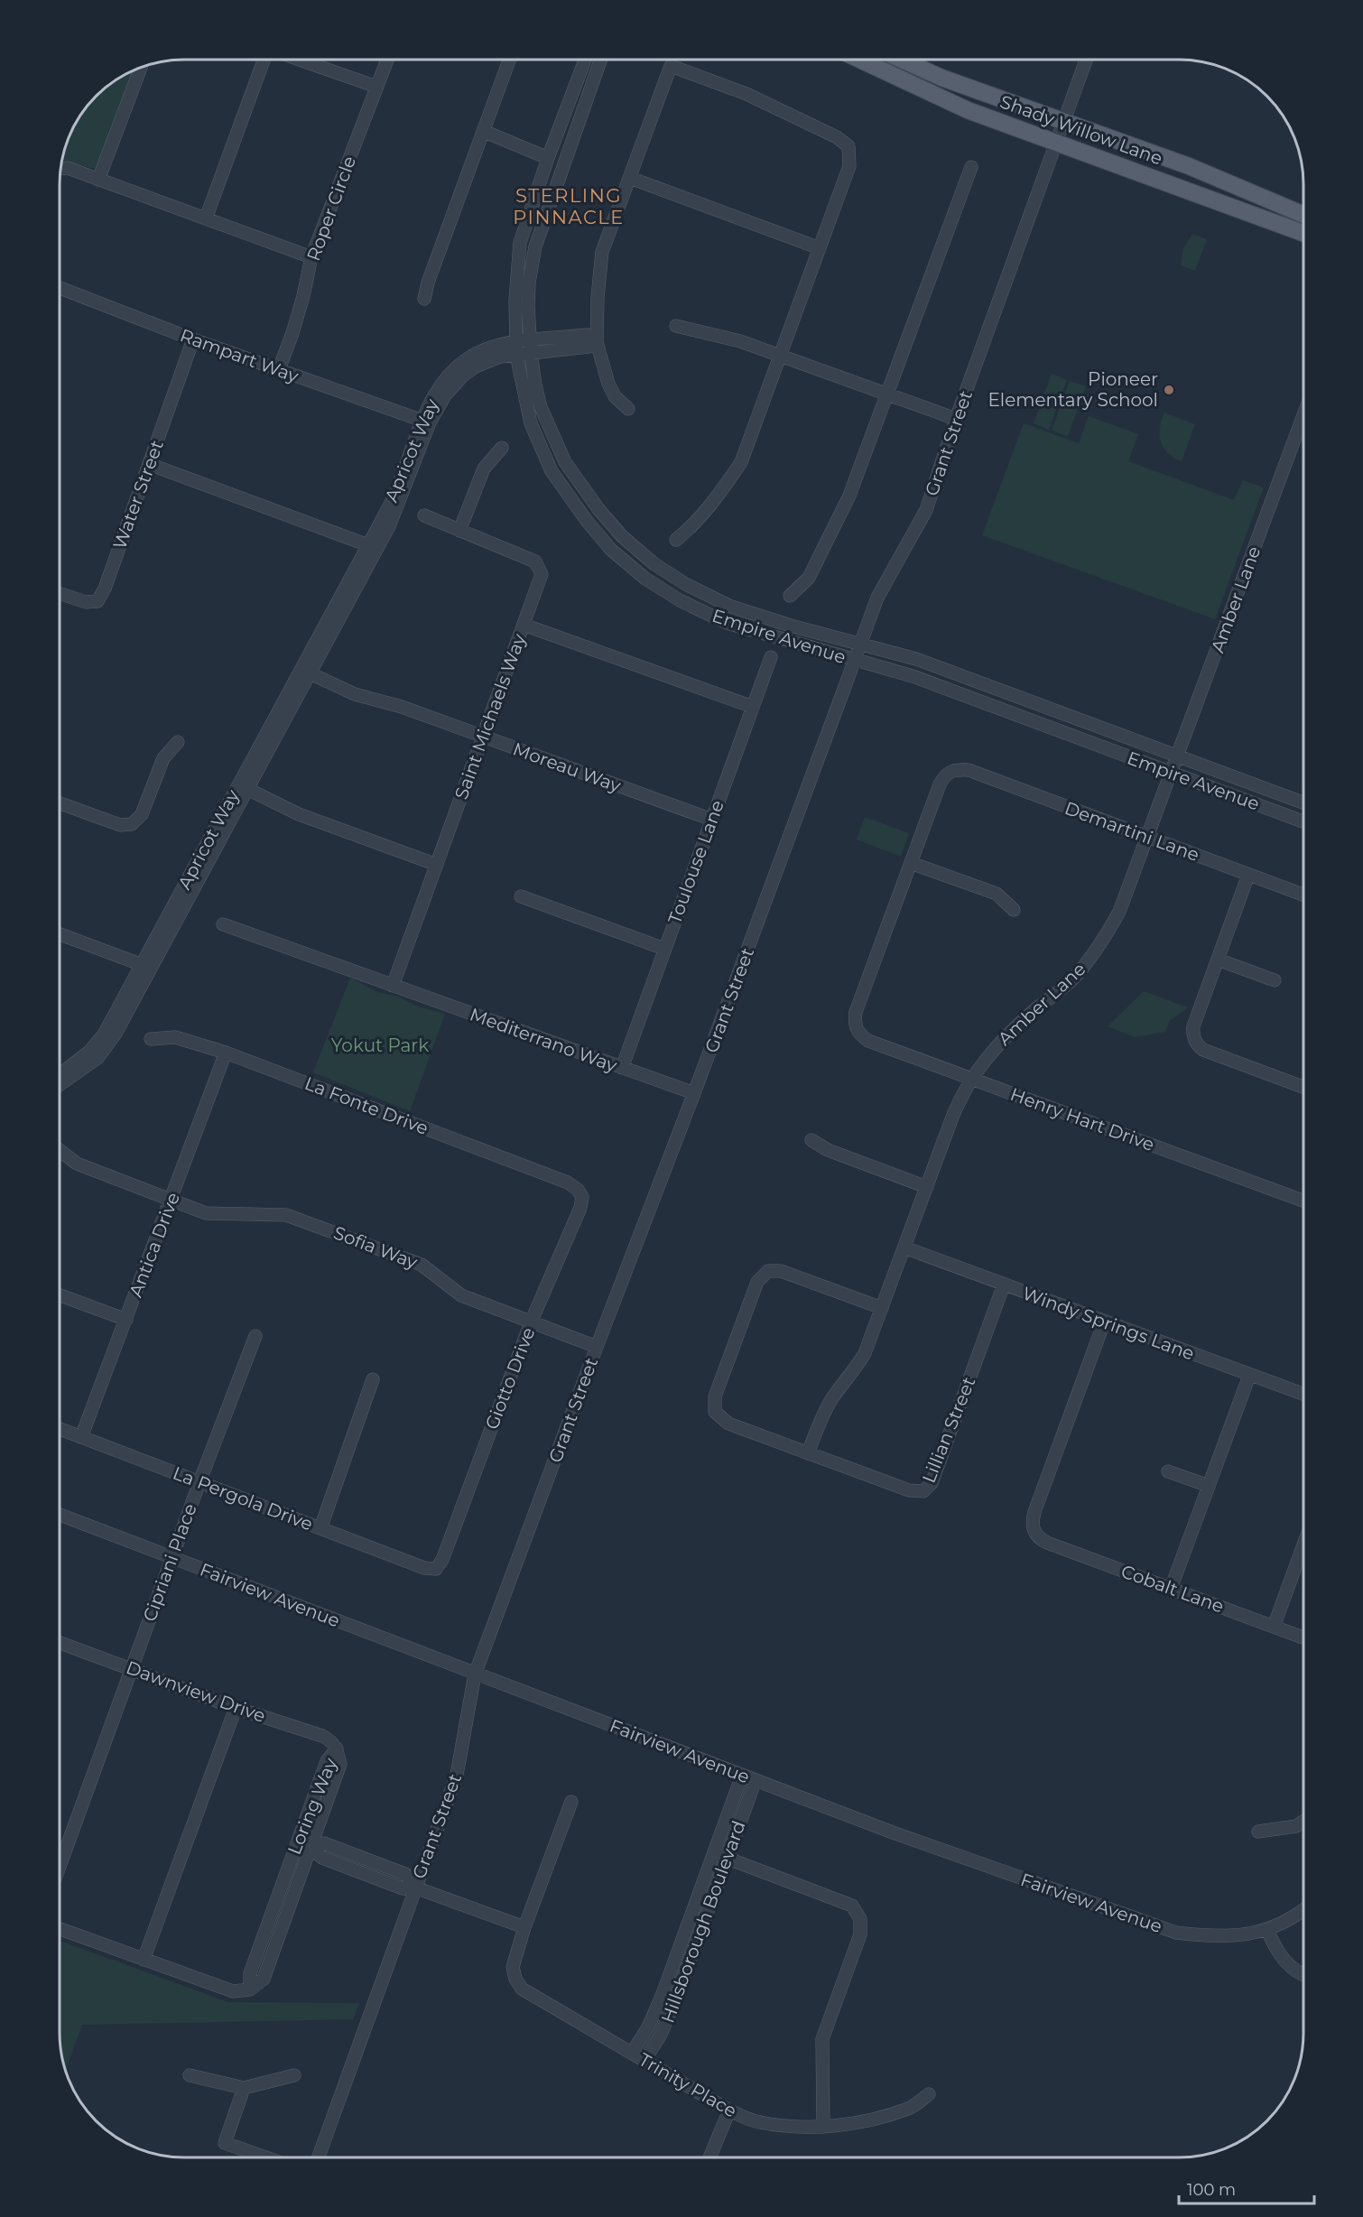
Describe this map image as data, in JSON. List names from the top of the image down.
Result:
{
  "streets": {
    "main road": ["Shady Willow Lane"],
    "street": [
      "Roper Circle",
      "Rampart Way",
      "Grant Street",
      "Apricot Way",
      "Water Street",
      "Amber Lane",
      "Empire Avenue",
      "Saint Michaels Way",
      "Moreau Way",
      "Demartini Lane",
      "Toulouse Lane",
      "Mediterrano Way",
      "La Fonte Drive",
      "Henry Hart Drive",
      "Antica Drive",
      "Sofia Way",
      "Windy Springs Lane",
      "Giotto Drive",
      "Lillian Street",
      "La Pergola Drive",
      "Cipriani Place",
      "Cobalt Lane",
      "Fairview Avenue",
      "Dawnview Drive",
      "Loring Way",
      "Hillsborough Boulevard",
      "Trinity Place"
    ]
  },
  "crossings": [
    ["Shady Willow Lane", "Grant Street"],
    ["Roper Circle", "Rampart Way"],
    ["Rampart Way", "Apricot Way"],
    ["Rampart Way", "Water Street"],
    ["Grant Street", "Empire Avenue"],
    ["Grant Street", "Mediterrano Way"],
    ["Grant Street", "Sofia Way"],
    ["Grant Street", "Fairview Avenue"],
    ["Apricot Way", "Empire Avenue"],
    ["Apricot Way", "Moreau Way"],
    ["Amber Lane", "Empire Avenue"],
    ["Amber Lane", "Demartini Lane"],
    ["Amber Lane", "Henry Hart Drive"],
    ["Amber Lane", "Windy Springs Lane"],
    ["Amber Lane", "Lillian Street"],
    ["Saint Michaels Way", "Moreau Way"],
    ["Saint Michaels Way", "Mediterrano Way"],
    ["Moreau Way", "Toulouse Lane"],
    ["Demartini Lane", "Henry Hart Drive"],
    ["Toulouse Lane", "Mediterrano Way"],
    ["La Fonte Drive", "Antica Drive"],
    ["La Fonte Drive", "Giotto Drive"],
    ["Antica Drive", "Sofia Way"],
    ["Antica Drive", "La Pergola Drive"],
    ["Sofia Way", "Giotto Drive"],
    ["Windy Springs Lane", "Lillian Street"],
    ["Windy Springs Lane", "Cobalt Lane"],
    ["Giotto Drive", "La Pergola Drive"],
    ["La Pergola Drive", "Cipriani Place"],
    ["Cipriani Place", "Fairview Avenue"],
    ["Cipriani Place", "Dawnview Drive"],
    ["Fairview Avenue", "Hillsborough Boulevard"],
    ["Dawnview Drive", "Loring Way"],
    ["Hillsborough Boulevard", "Trinity Place"]
  ],
  "districts": ["STERLING PINNACLE"],
  "parks": ["Yokut Park"],
  "places": ["Pioneer Elementary School"],
  "scale_bar": "100 m"
}
